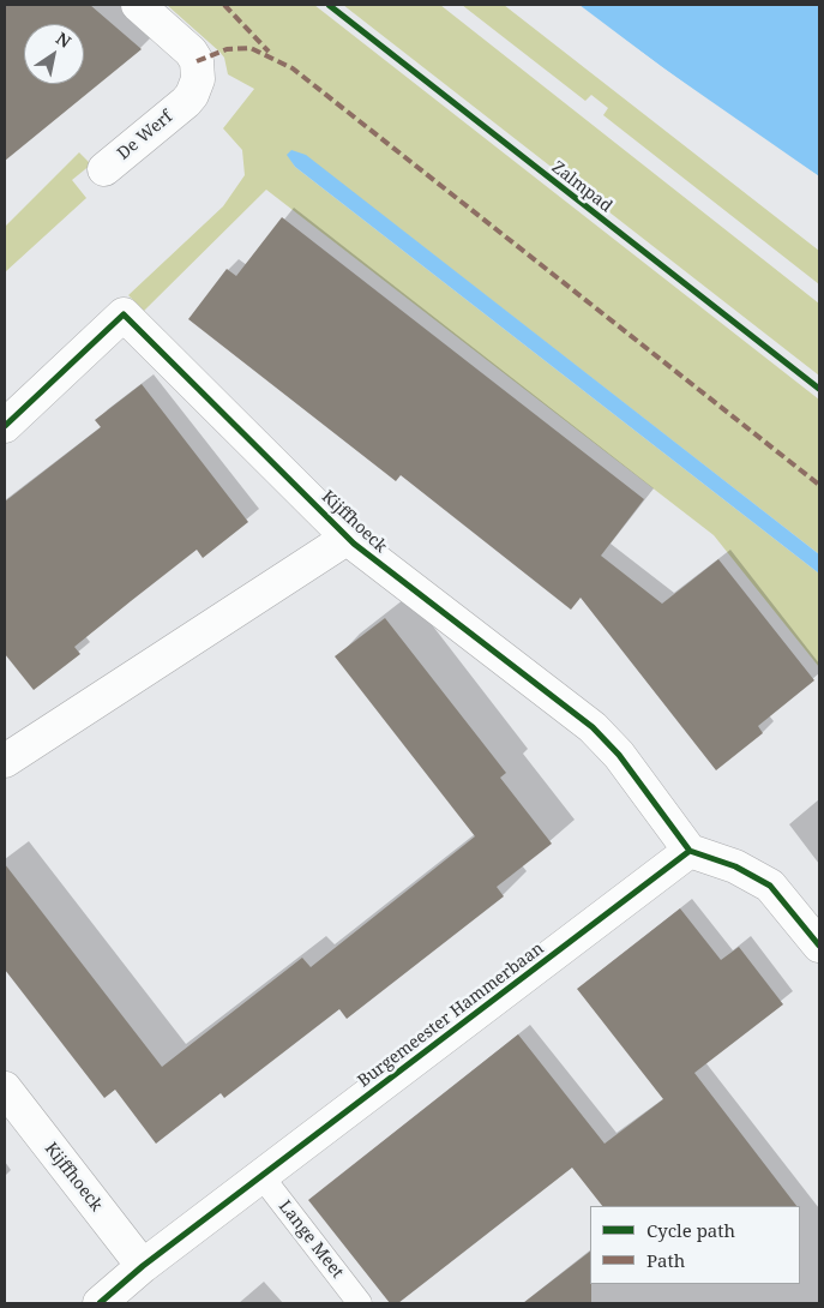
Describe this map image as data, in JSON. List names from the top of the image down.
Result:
{
  "streets": {
    "street": ["De Werf", "Kijffhoeck", "Burgemeester Hammerbaan"],
    "lane": ["Lange Meet"],
    "cycle path": ["Zalmpad"]
  },
  "crossings": [
    ["Kijffhoeck", "Burgemeester Hammerbaan"],
    ["Burgemeester Hammerbaan", "Lange Meet"]
  ],
  "legend": ["Cycle path", "Path"],
  "north": "top right"
}
